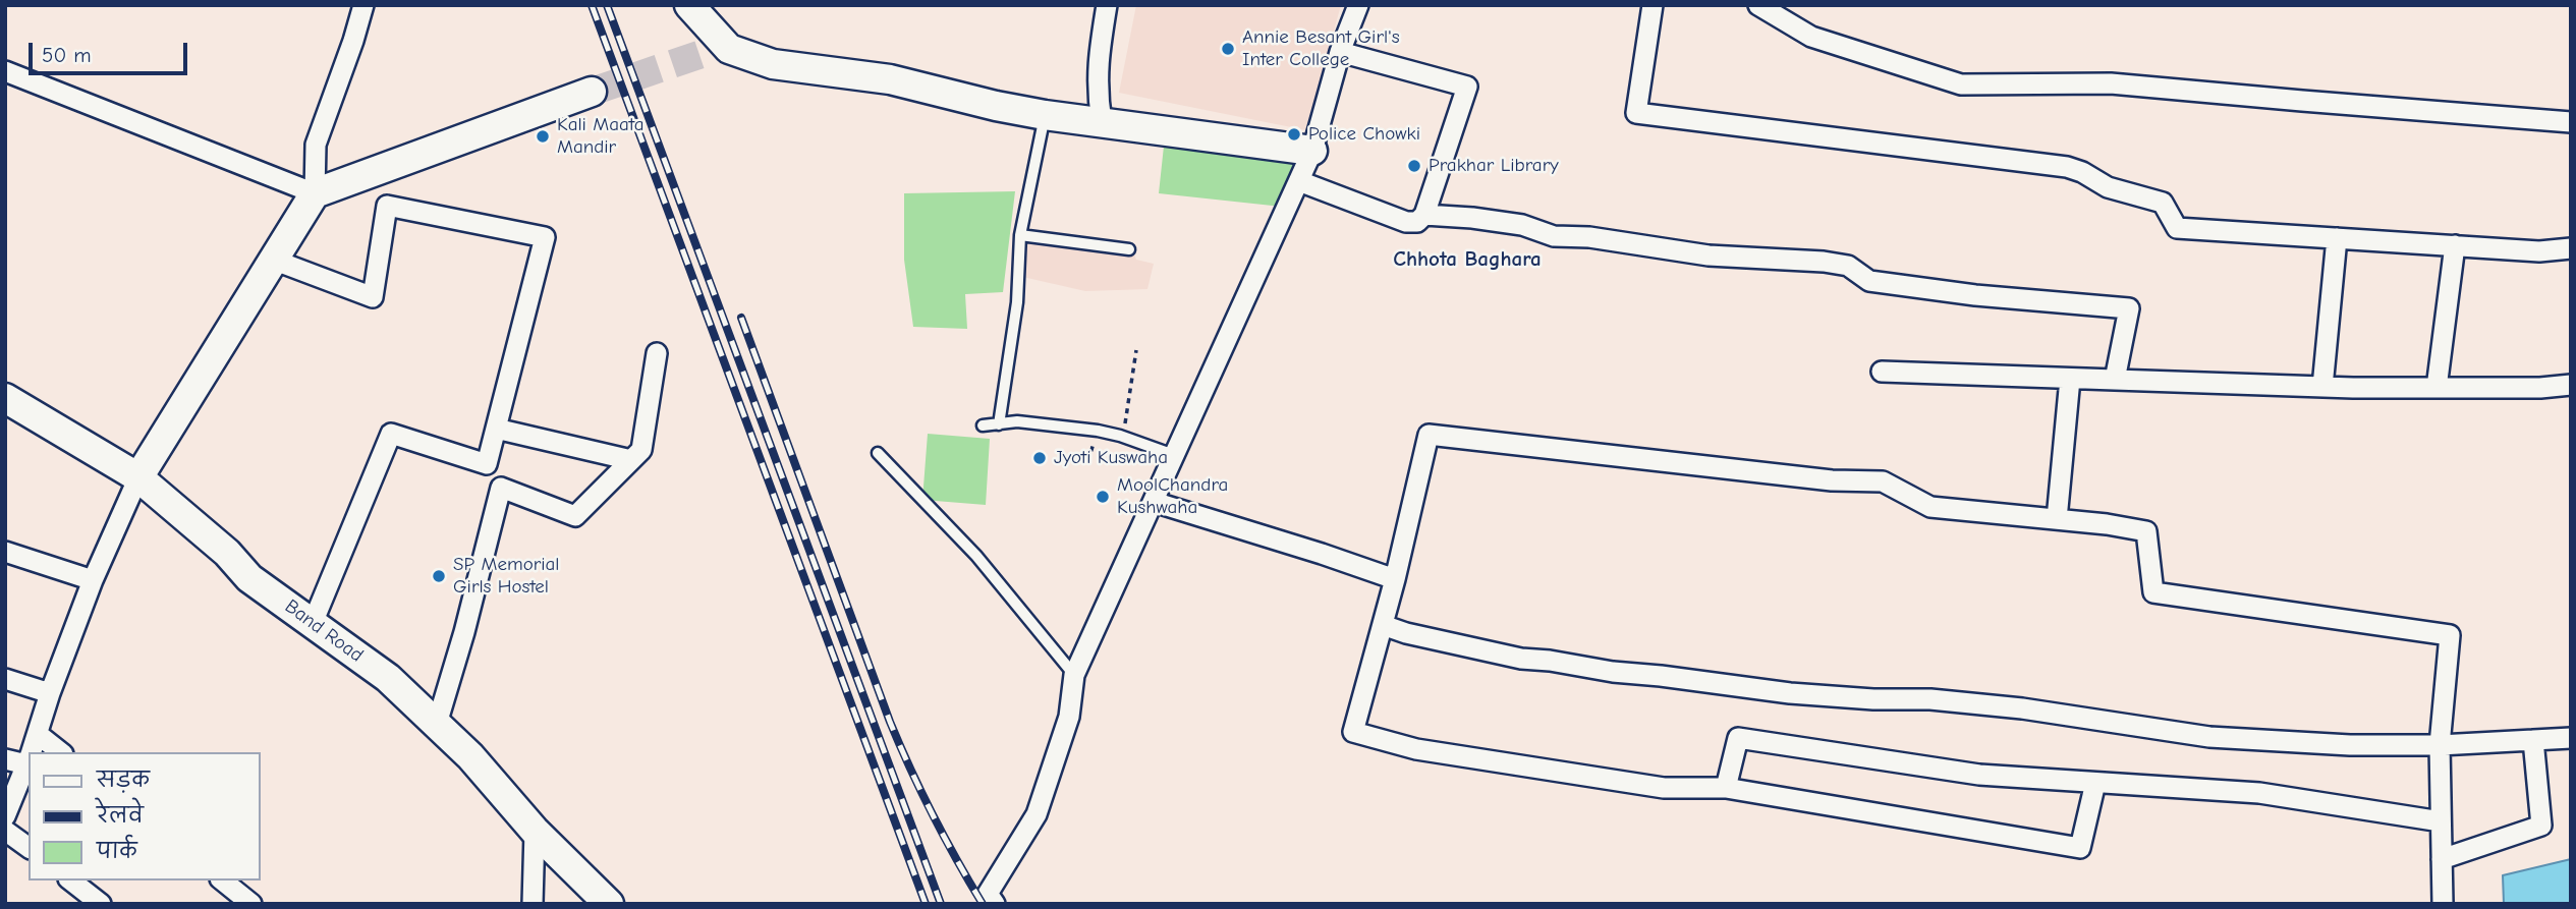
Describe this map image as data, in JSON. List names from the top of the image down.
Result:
{
  "streets": {
    "street": ["Band Road"]
  },
  "districts": ["Chhota Baghara"],
  "places": [
    "Annie Besant Girl's Inter College",
    "Police Chowki",
    "Kali Maata Mandir",
    "Prakhar Library",
    "Jyoti Kuswaha",
    "MoolChandra Kushwaha",
    "SP Memorial Girls Hostel"
  ],
  "legend": ["सड़क", "रेलवे", "पार्क"],
  "scale_bar": "50 m"
}
